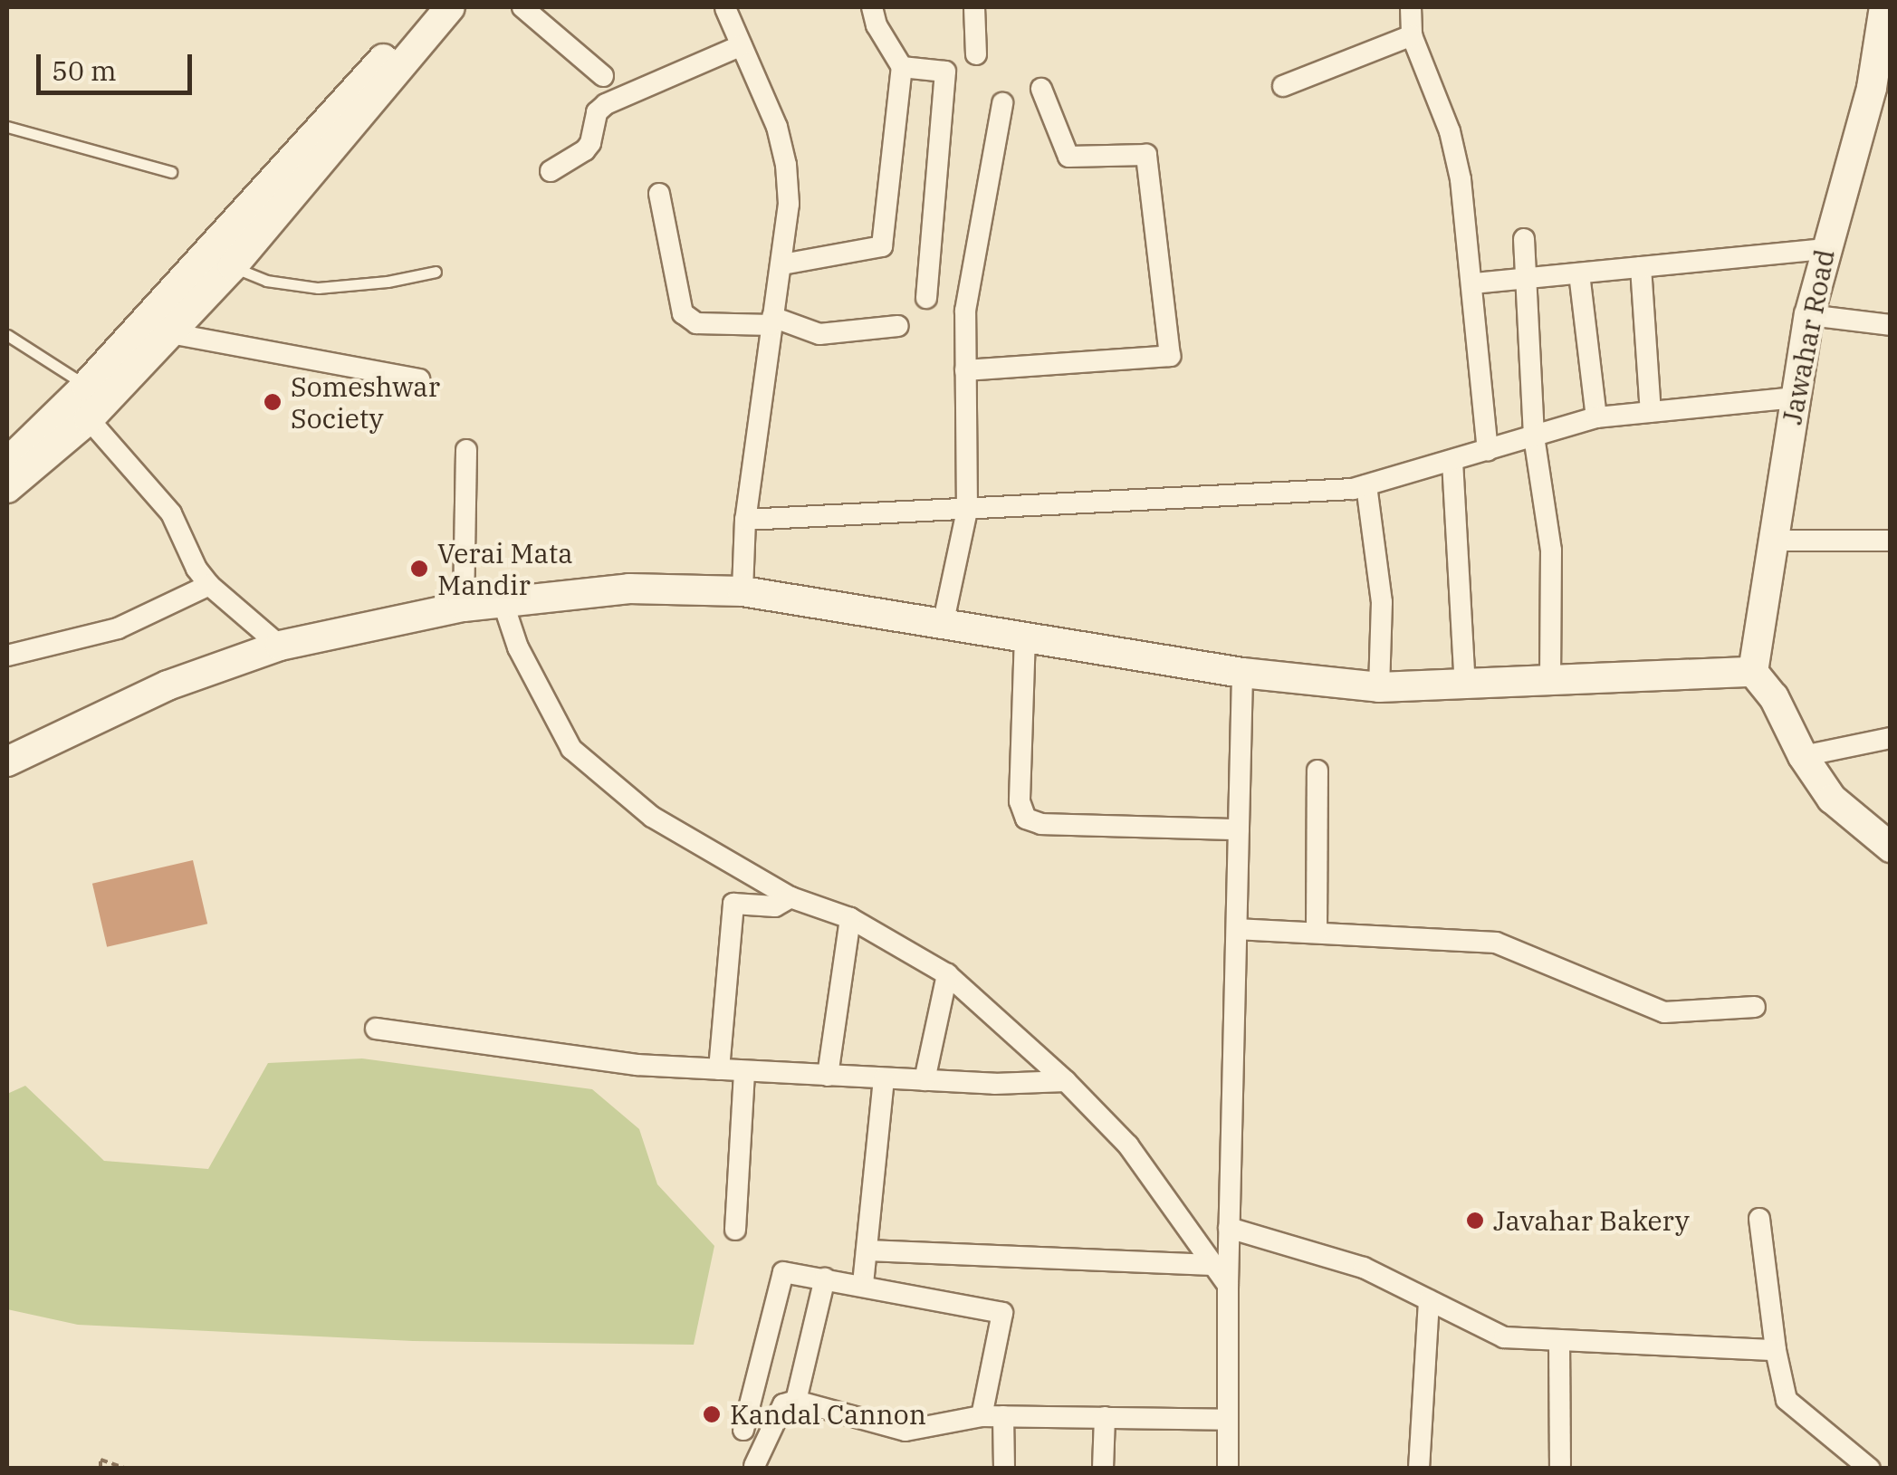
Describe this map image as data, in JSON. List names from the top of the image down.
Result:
{
  "streets": {
    "street": ["Jawahar Road"]
  },
  "places": [
    "Someshwar Society",
    "Verai Mata Mandir",
    "Javahar Bakery",
    "Kandal Cannon"
  ],
  "scale_bar": "50 m"
}
